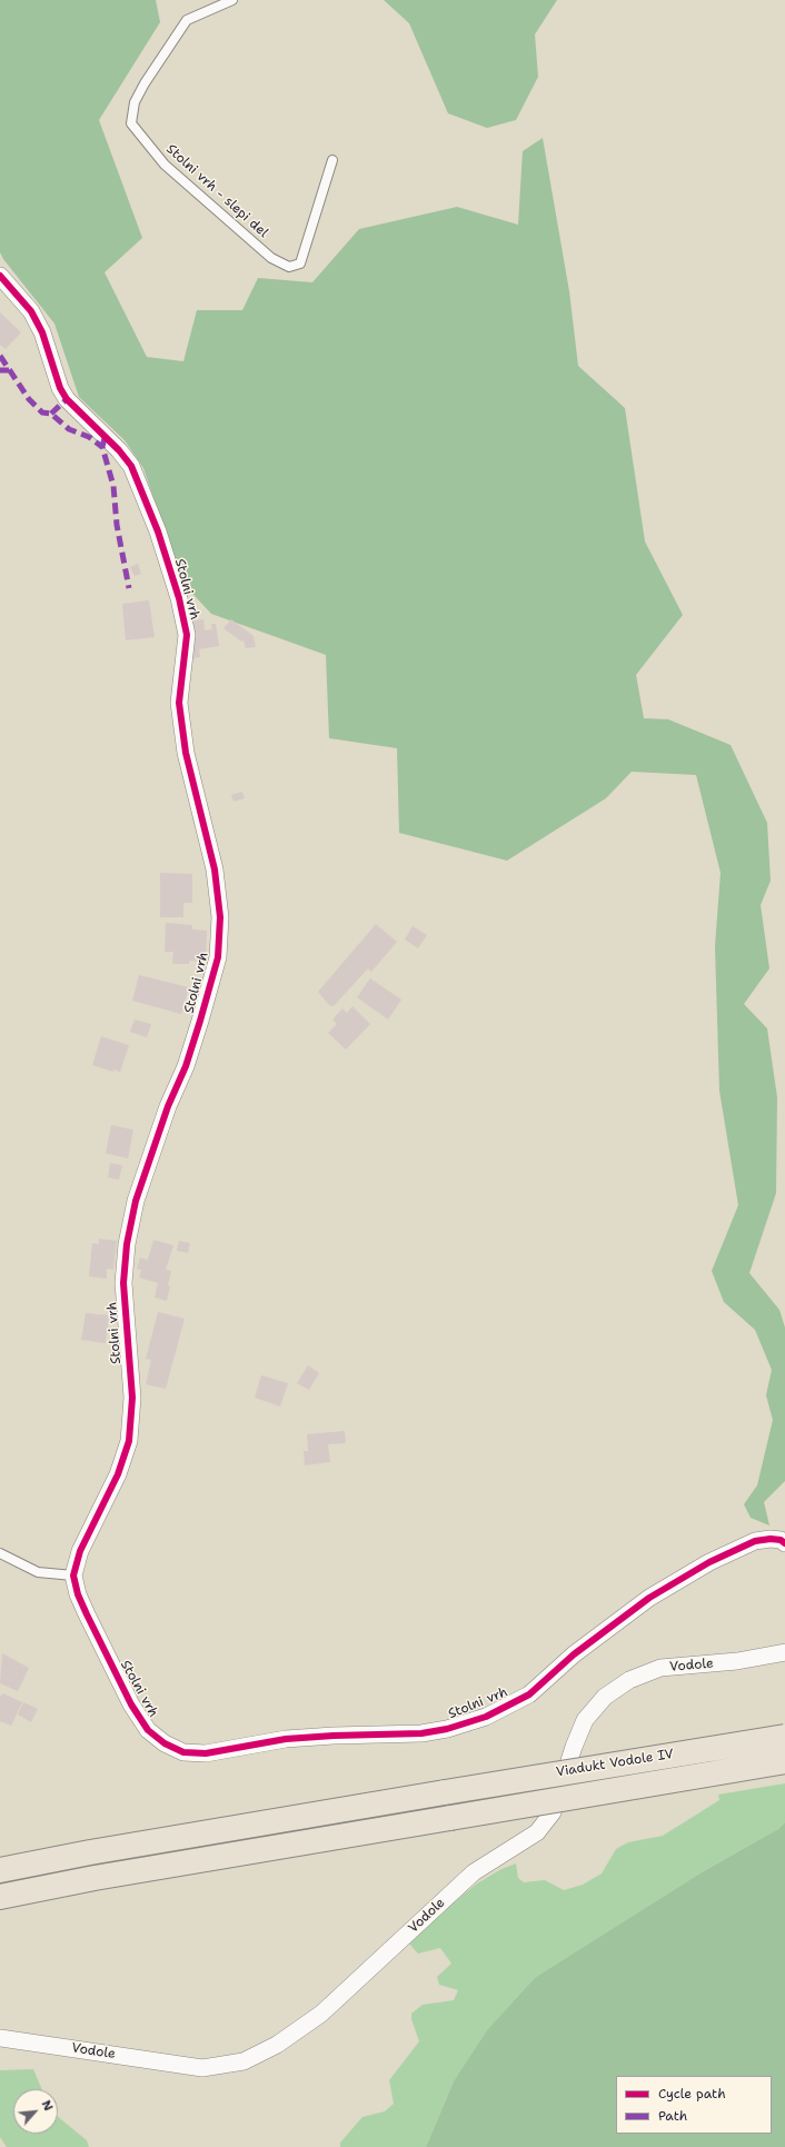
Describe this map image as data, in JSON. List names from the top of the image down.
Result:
{
  "streets": {
    "highway": ["Viadukt Vodole IV"],
    "street": ["Stolni vrh", "Vodole"],
    "lane": ["Stolni vrh - slepi del"]
  },
  "legend": ["Cycle path", "Path"],
  "north": "top right"
}
